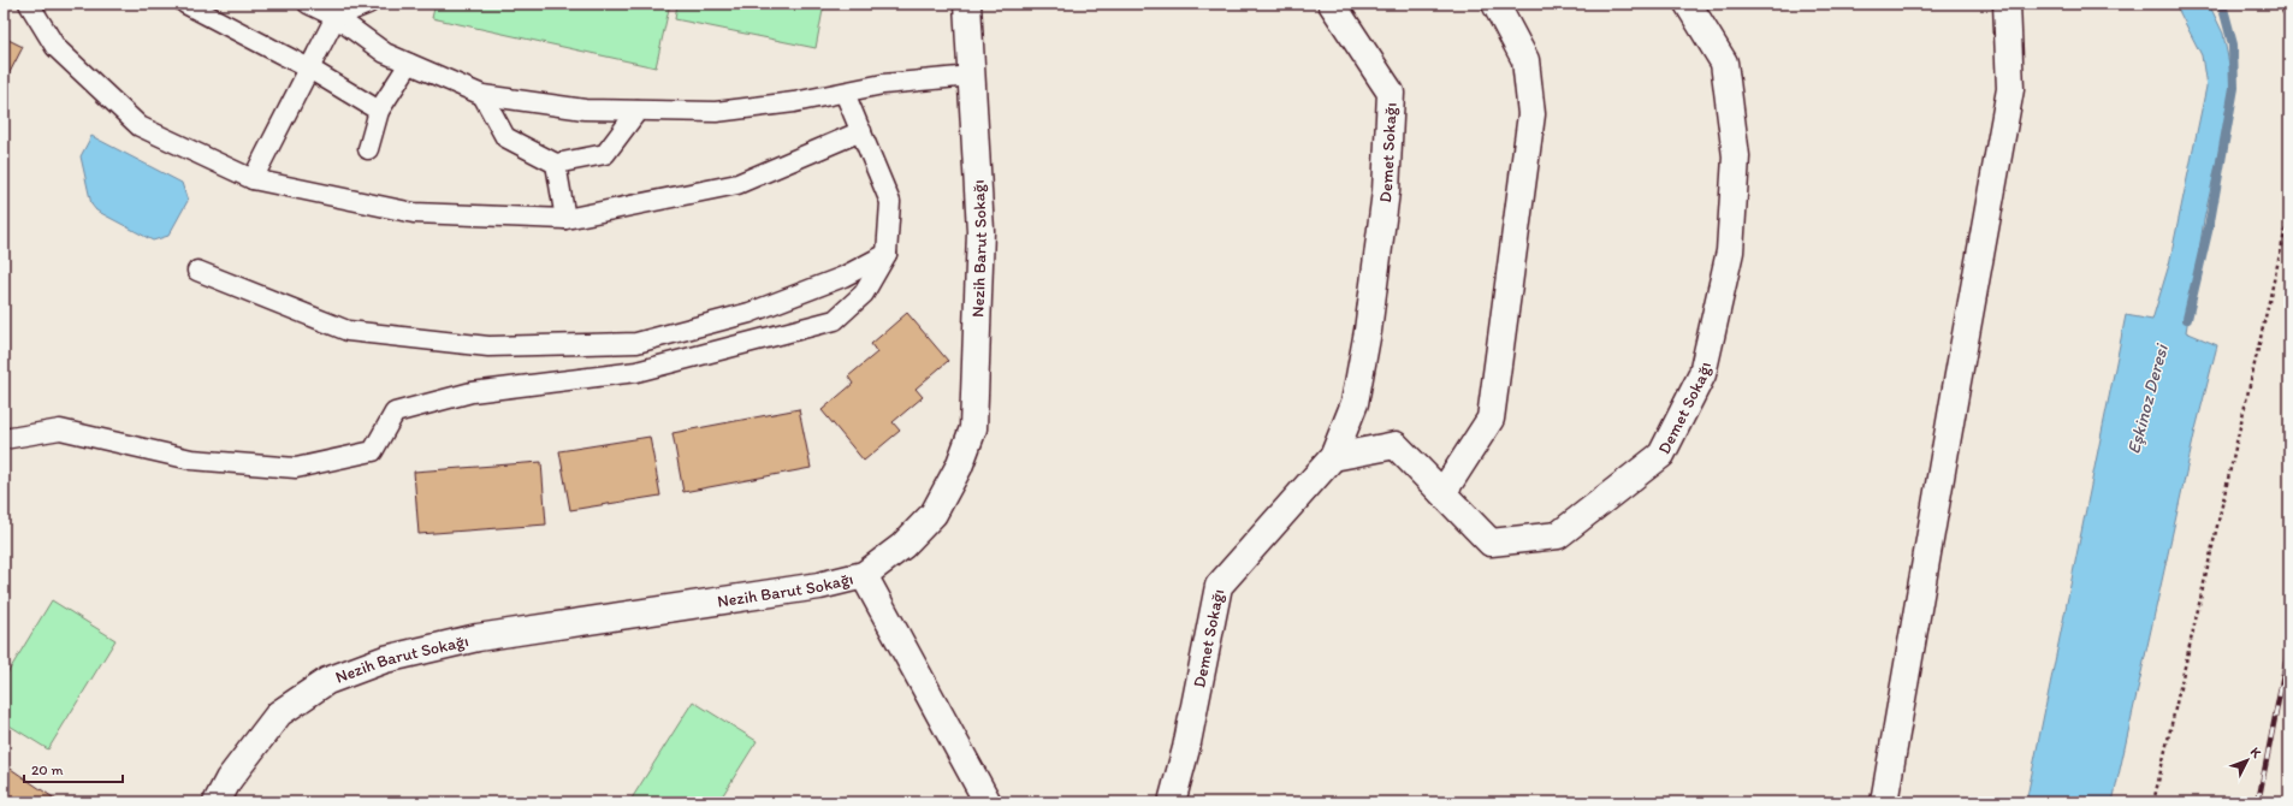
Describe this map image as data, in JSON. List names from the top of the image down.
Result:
{
  "streets": {
    "street": ["Demet Sokağı", "Nezih Barut Sokağı"]
  },
  "water": ["Eşkinoz Deresi"],
  "scale_bar": "20 m",
  "north": "top right"
}
